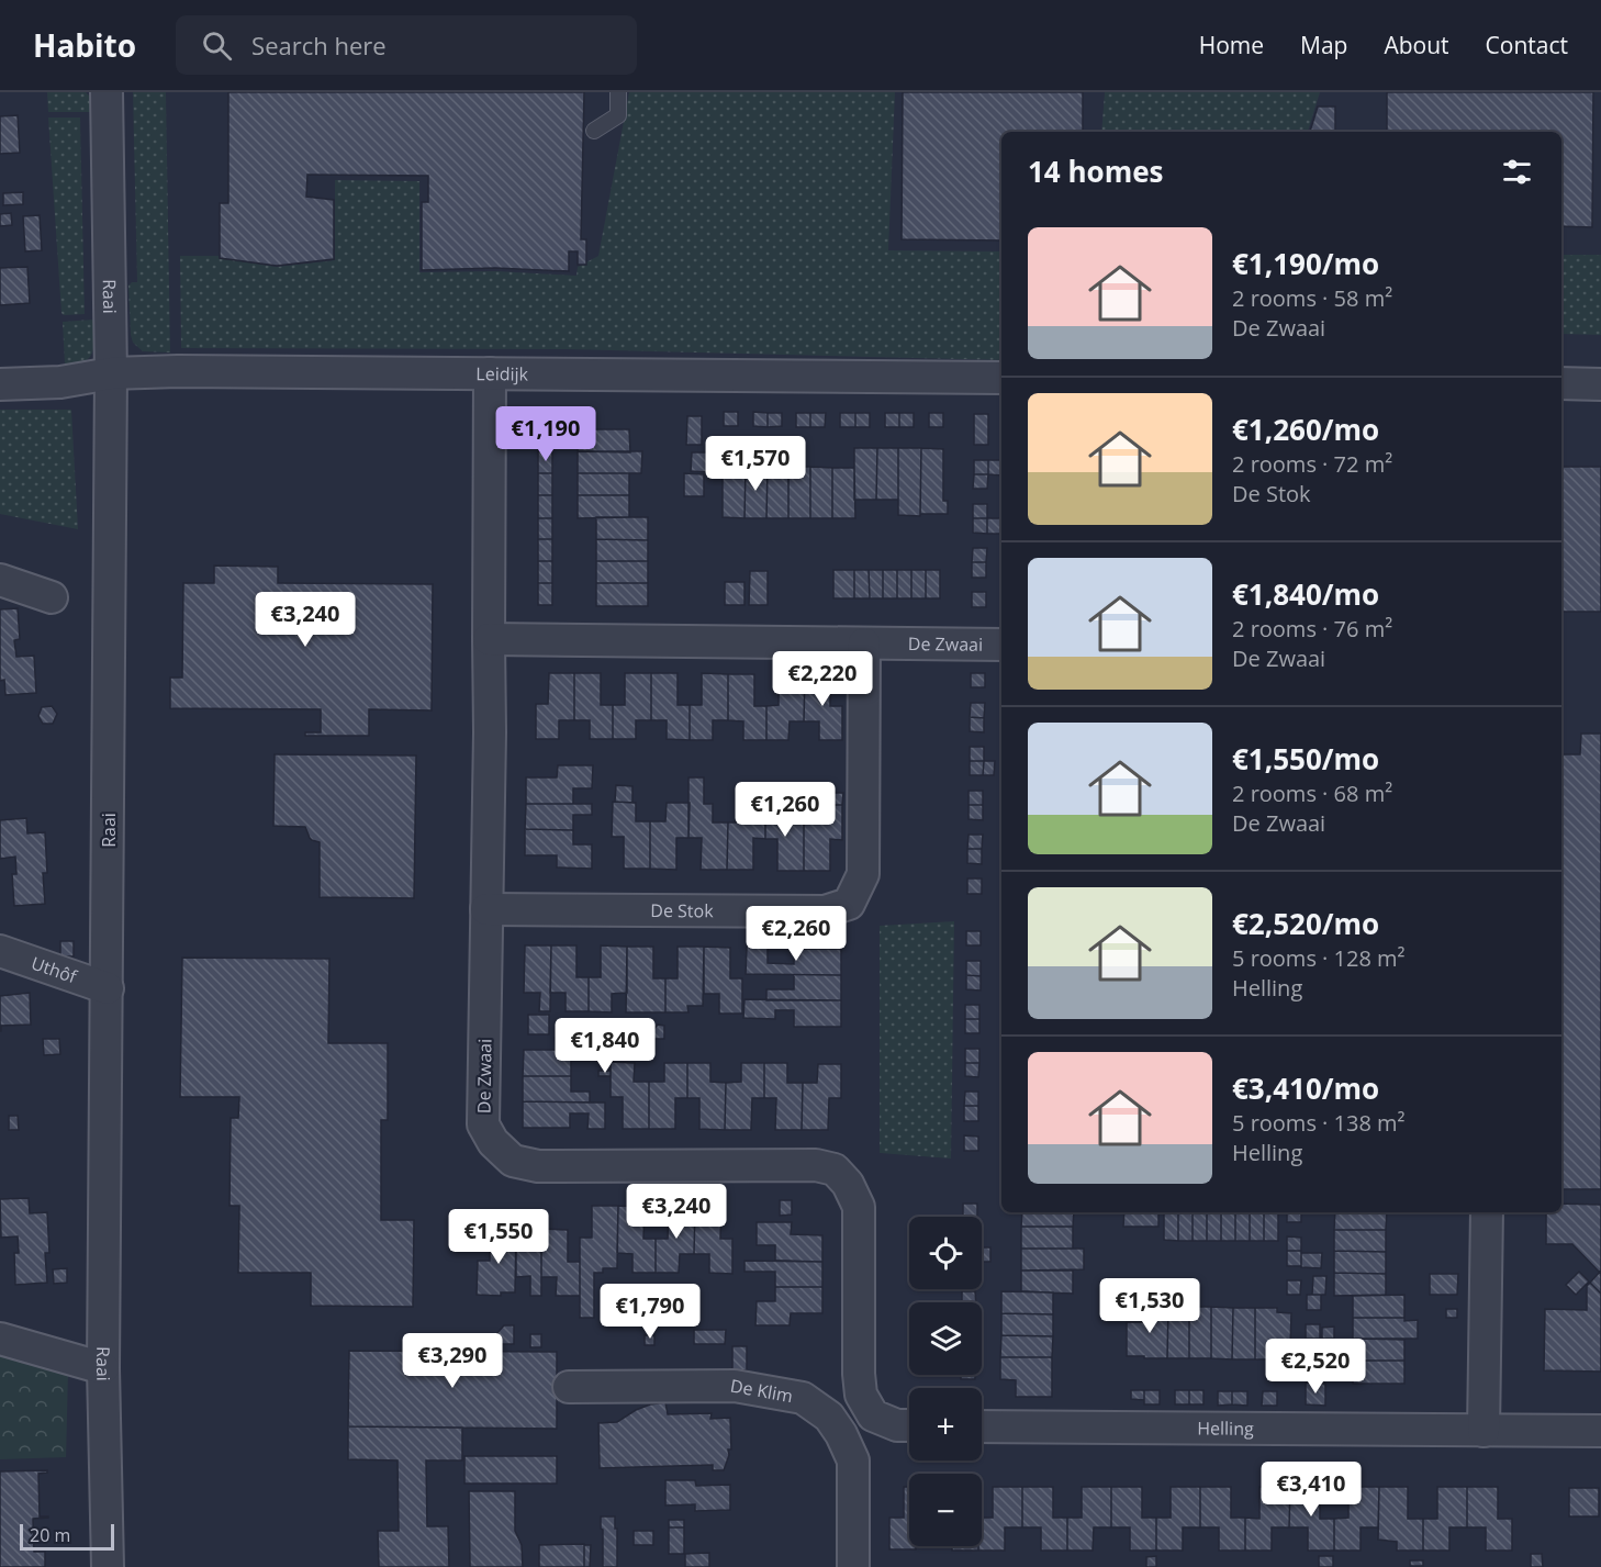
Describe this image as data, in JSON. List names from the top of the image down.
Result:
{
  "streets": {
    "street": [
      "Raai",
      "Leidijk",
      "De Zwaai",
      "De Stok",
      "Uthôf",
      "De Klim",
      "Helling"
    ]
  },
  "crossings": [
    ["Raai", "Leidijk"],
    ["Raai", "Uthôf"],
    ["Leidijk", "De Zwaai"],
    ["De Zwaai", "De Stok"]
  ],
  "scale_bar": "20 m",
  "page": {
    "header": "Habito",
    "search": "Search here",
    "nav": [
      "Home",
      "Map",
      "About",
      "Contact"
    ],
    "heading": "14 homes",
    "list": [
      {
        "name": "€1,190/mo",
        "note": "2 rooms · 58 m² · De Zwaai"
      },
      {
        "name": "€1,260/mo",
        "note": "2 rooms · 72 m² · De Stok"
      },
      {
        "name": "€1,840/mo",
        "note": "2 rooms · 76 m² · De Zwaai"
      },
      {
        "name": "€1,550/mo",
        "note": "2 rooms · 68 m² · De Zwaai"
      },
      {
        "name": "€2,520/mo",
        "note": "5 rooms · 128 m² · Helling"
      },
      {
        "name": "€3,410/mo",
        "note": "5 rooms · 138 m² · Helling"
      }
    ],
    "price": [
      "€1,190",
      "€1,570",
      "€3,240",
      "€2,220",
      "€1,260",
      "€2,260",
      "€1,840",
      "€3,240",
      "€1,550",
      "€1,530",
      "€1,790",
      "€3,290",
      "€2,520",
      "€3,410"
    ],
    "map_buttons": ["+", "−"],
    "scale": "20 m"
  }
}
